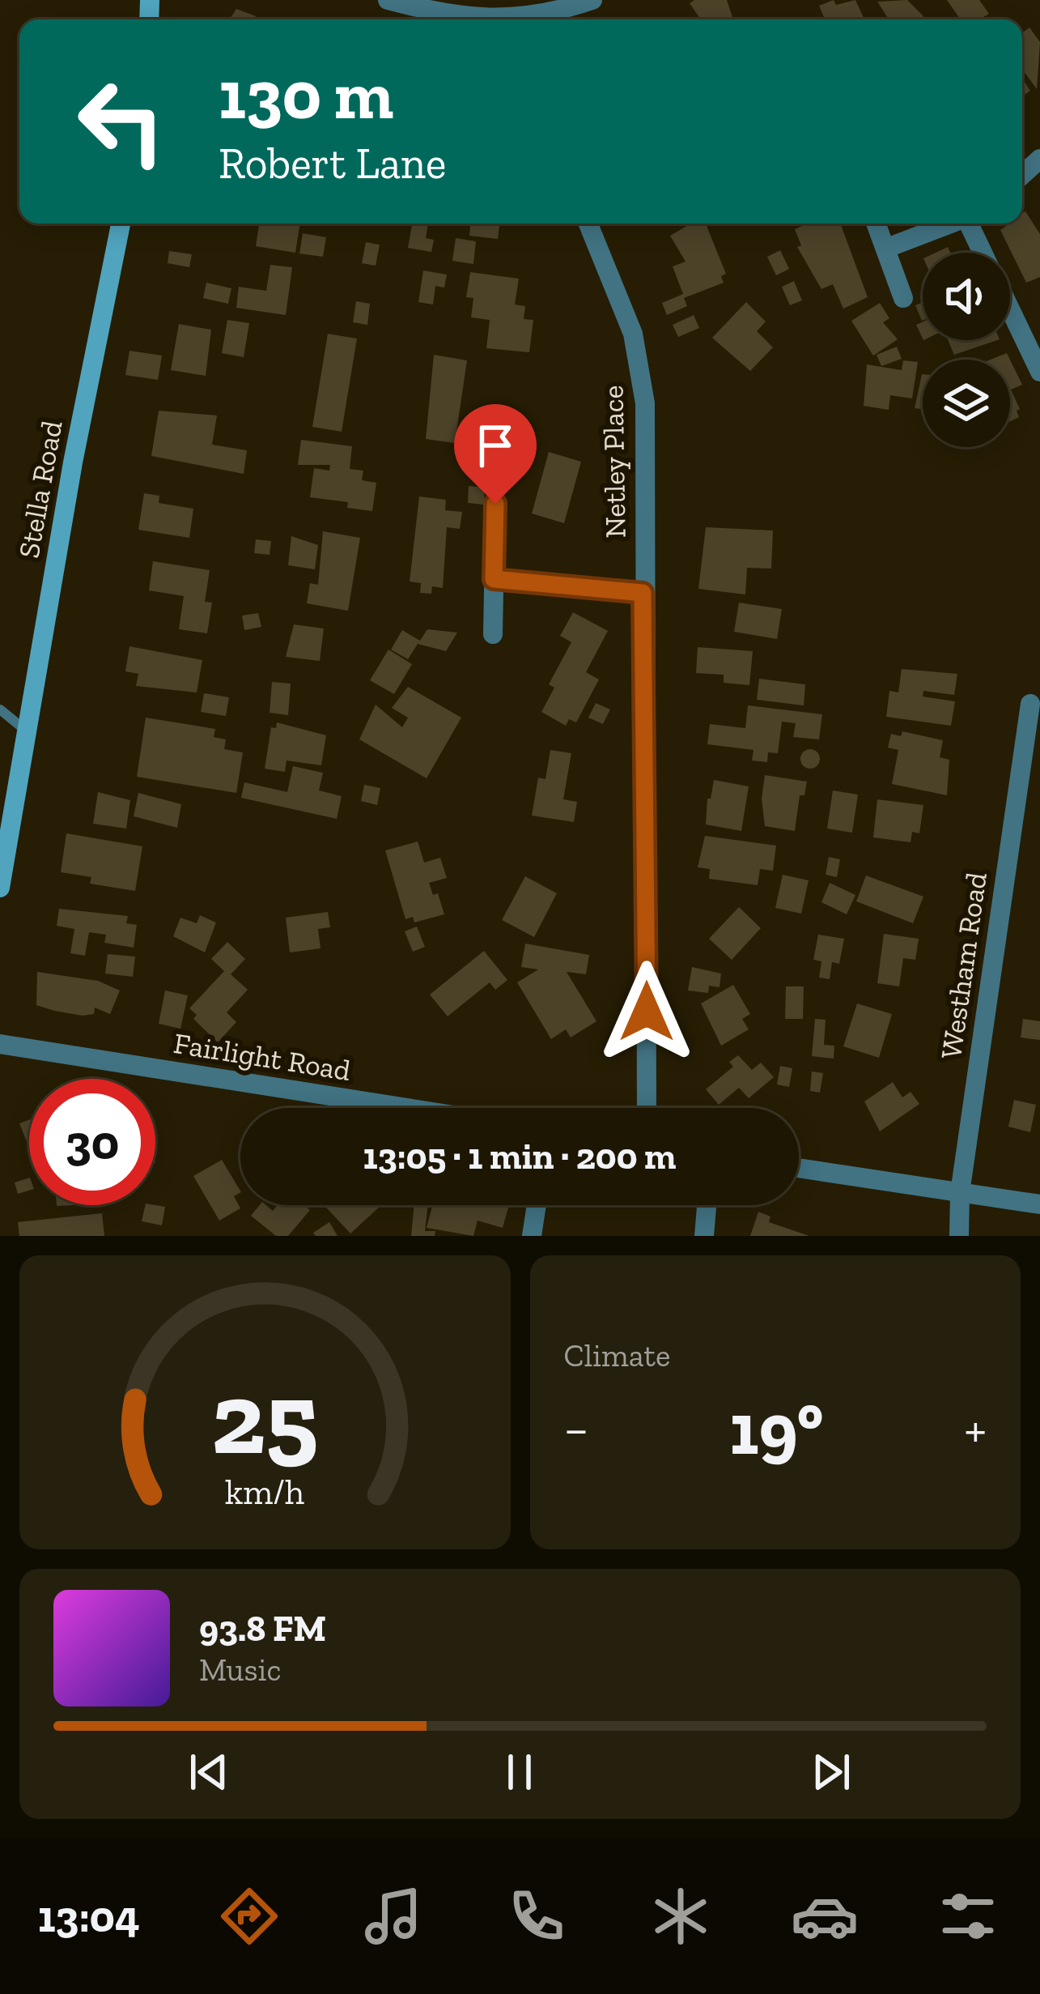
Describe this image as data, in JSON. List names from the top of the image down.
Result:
{
  "streets": {
    "main road": ["Stella Road"],
    "street": ["Netley Place", "Westham Road", "Fairlight Road"]
  },
  "page": {
    "turn": ["130 m", "Robert Lane"],
    "limit": "30",
    "trip": "13:05 · 1 min · 200 m",
    "tile": "Climate",
    "heat": ["−", "19°", "+"],
    "song": ["93.8 FM", "Music"],
    "tabs": "13:04",
    "gauge": ["25", "km/h"]
  }
}
